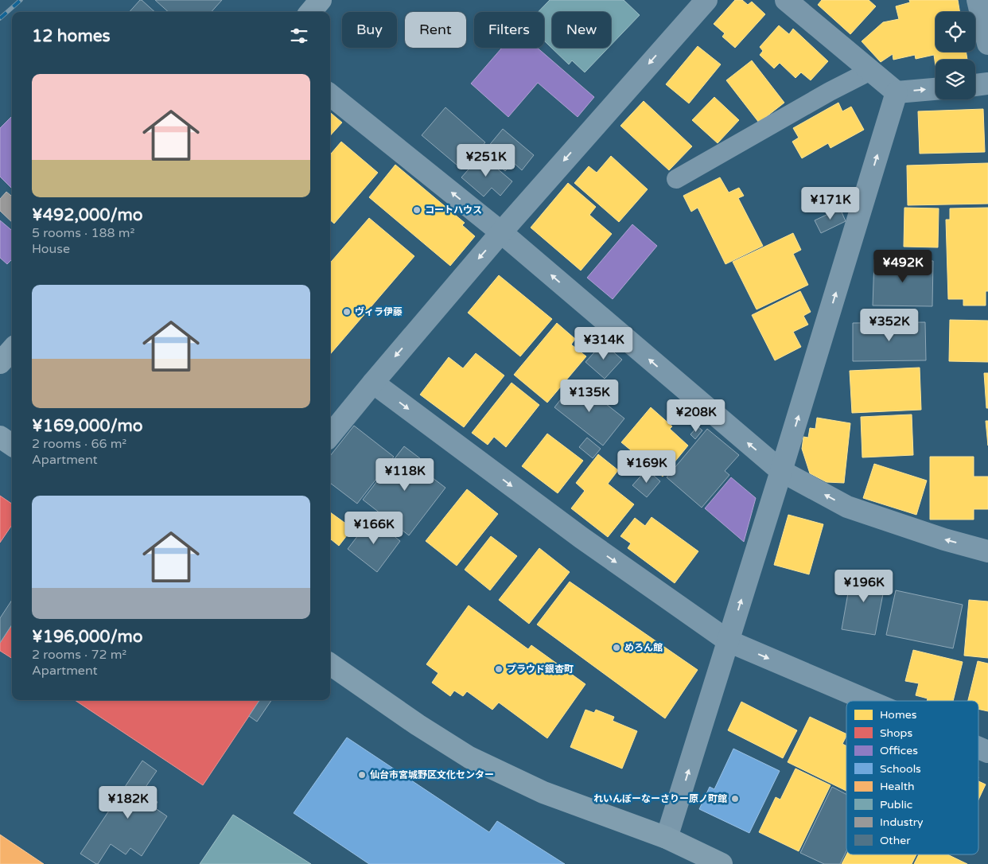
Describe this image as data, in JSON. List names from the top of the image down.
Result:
{
  "places": [
    "コートハウス",
    "ヴィラ伊藤",
    "めろん館",
    "プラウド銀杏町",
    "仙台市宮城野区文化センター",
    "れいんぼーなーさりー原ノ町館"
  ],
  "legend": [
    "Homes",
    "Shops",
    "Offices",
    "Schools",
    "Health",
    "Public",
    "Industry",
    "Other"
  ],
  "page": {
    "chip": [
      "Buy",
      "Rent",
      "Filters",
      "New"
    ],
    "heading": "12 homes",
    "list": [
      {
        "name": "¥492,000/mo",
        "note": "5 rooms · 188 m² · House"
      },
      {
        "name": "¥169,000/mo",
        "note": "2 rooms · 66 m² · Apartment"
      },
      {
        "name": "¥196,000/mo",
        "note": "2 rooms · 72 m² · Apartment"
      }
    ],
    "price": [
      "¥251K",
      "¥171K",
      "¥492K",
      "¥352K",
      "¥314K",
      "¥135K",
      "¥208K",
      "¥169K",
      "¥118K",
      "¥166K",
      "¥196K",
      "¥182K"
    ]
  }
}
